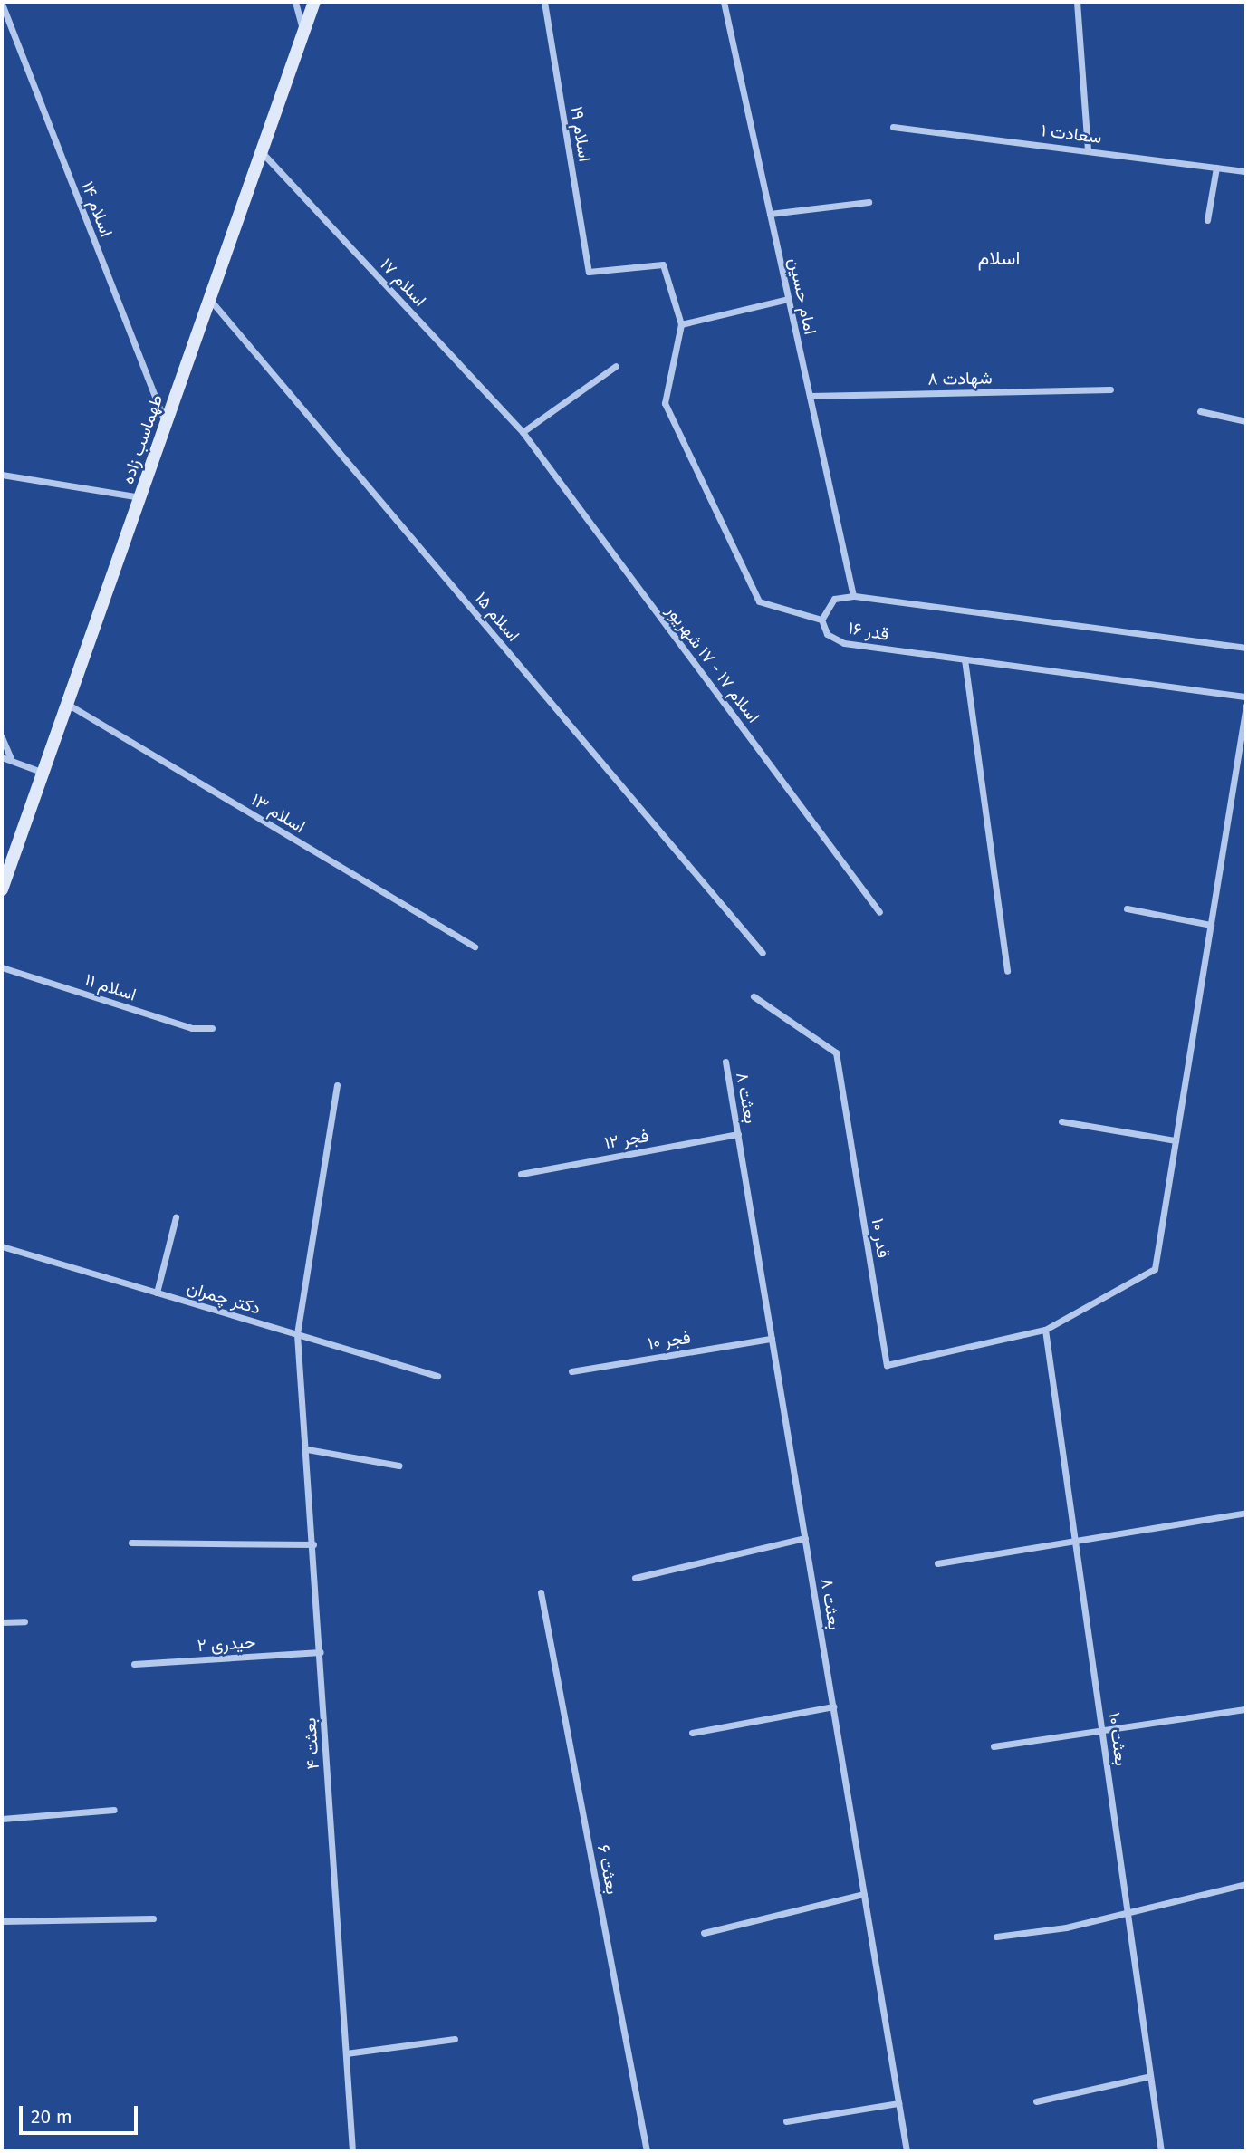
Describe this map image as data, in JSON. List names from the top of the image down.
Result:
{
  "streets": {
    "main road": ["طهماسب زاده"],
    "street": [
      "اسلام ۱۹",
      "سعادت ۱",
      "اسلام ۱۴",
      "اسلام ۱۷",
      "امام حسین",
      "شهادت ۸",
      "اسلام ۱۵",
      "قدر ۱۶",
      "اسلام ۱۷ - ۱۷ شهریور",
      "اسلام ۱۳",
      "اسلام ۱۱",
      "بعثت ۸",
      "فجر ۱۲",
      "قدر ۱۰",
      "دکتر چمران",
      "فجر ۱۰",
      "حیدری ۲",
      "بعثت ۱۰",
      "بعثت ۴",
      "بعثت ۶"
    ]
  },
  "crossings": [
    ["اسلام ۱۴", "طهماسب زاده"],
    ["اسلام ۱۷", "طهماسب زاده"],
    ["اسلام ۱۷", "اسلام ۱۷ - ۱۷ شهریور"],
    ["امام حسین", "شهادت ۸"],
    ["امام حسین", "قدر ۱۶"],
    ["طهماسب زاده", "اسلام ۱۵"],
    ["طهماسب زاده", "اسلام ۱۳"],
    ["بعثت ۸", "فجر ۱۲"],
    ["بعثت ۸", "فجر ۱۰"],
    ["قدر ۱۰", "بعثت ۱۰"],
    ["دکتر چمران", "بعثت ۴"],
    ["حیدری ۲", "بعثت ۴"]
  ],
  "districts": ["اسلام"],
  "scale_bar": "20 m"
}
